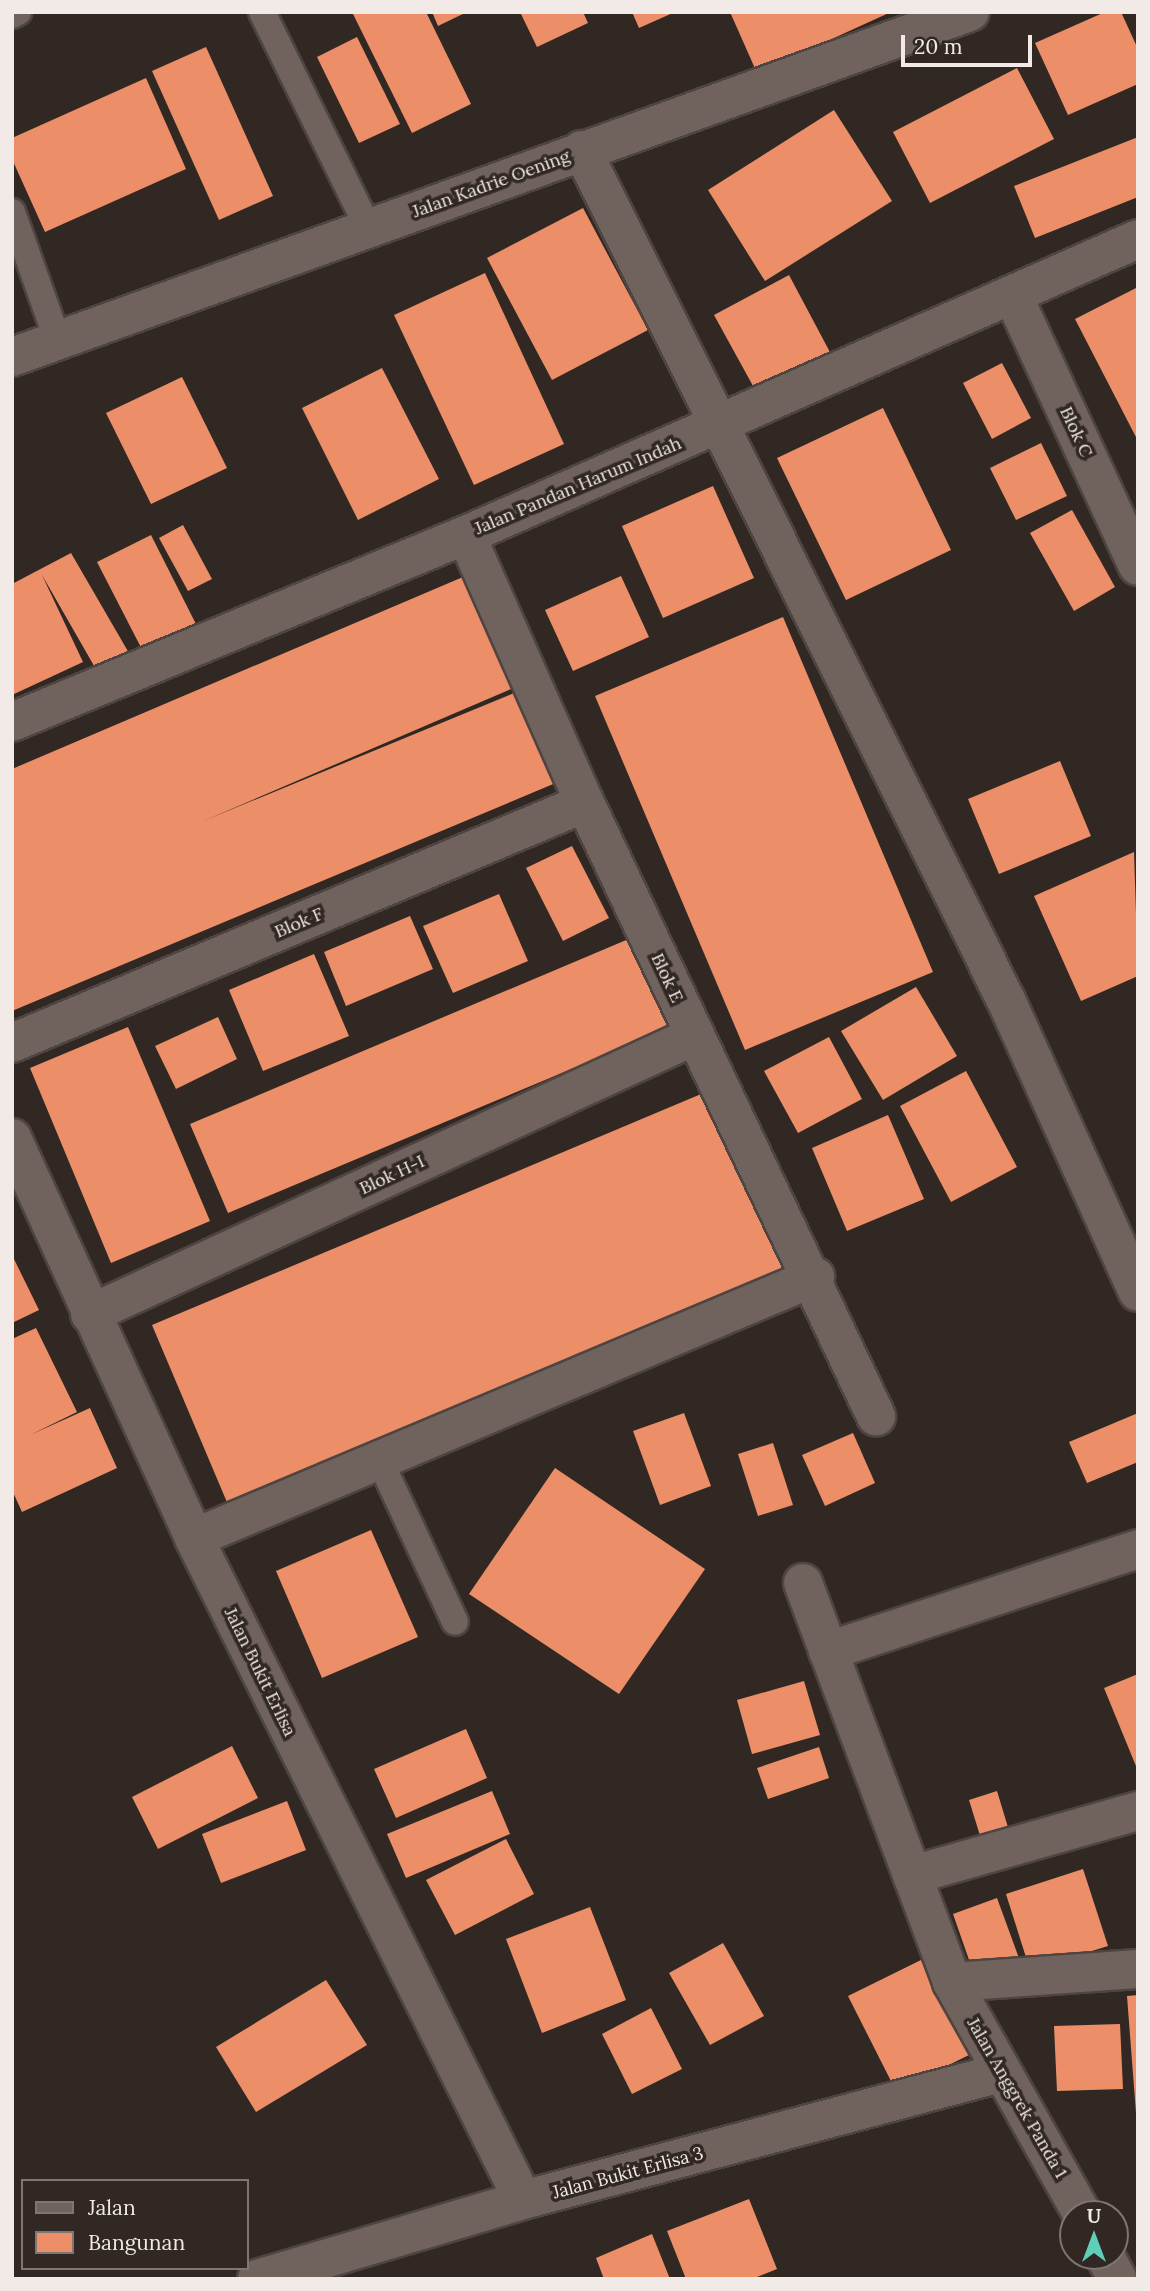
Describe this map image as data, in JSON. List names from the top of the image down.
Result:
{
  "streets": {
    "street": [
      "Jalan Kadrie Oening",
      "Blok C",
      "Jalan Pandan Harum Indah",
      "Blok F",
      "Blok E",
      "Blok H-I",
      "Jalan Bukit Erlisa",
      "Jalan Anggrek Panda 1",
      "Jalan Bukit Erlisa 3"
    ]
  },
  "crossings": [
    ["Blok C", "Jalan Pandan Harum Indah"],
    ["Jalan Pandan Harum Indah", "Blok E"],
    ["Blok F", "Blok E"],
    ["Blok E", "Blok H-I"],
    ["Blok H-I", "Jalan Bukit Erlisa"],
    ["Jalan Bukit Erlisa", "Jalan Bukit Erlisa 3"],
    ["Jalan Anggrek Panda 1", "Jalan Bukit Erlisa 3"]
  ],
  "legend": ["Jalan", "Bangunan"],
  "scale_bar": "20 m",
  "north": "top"
}
